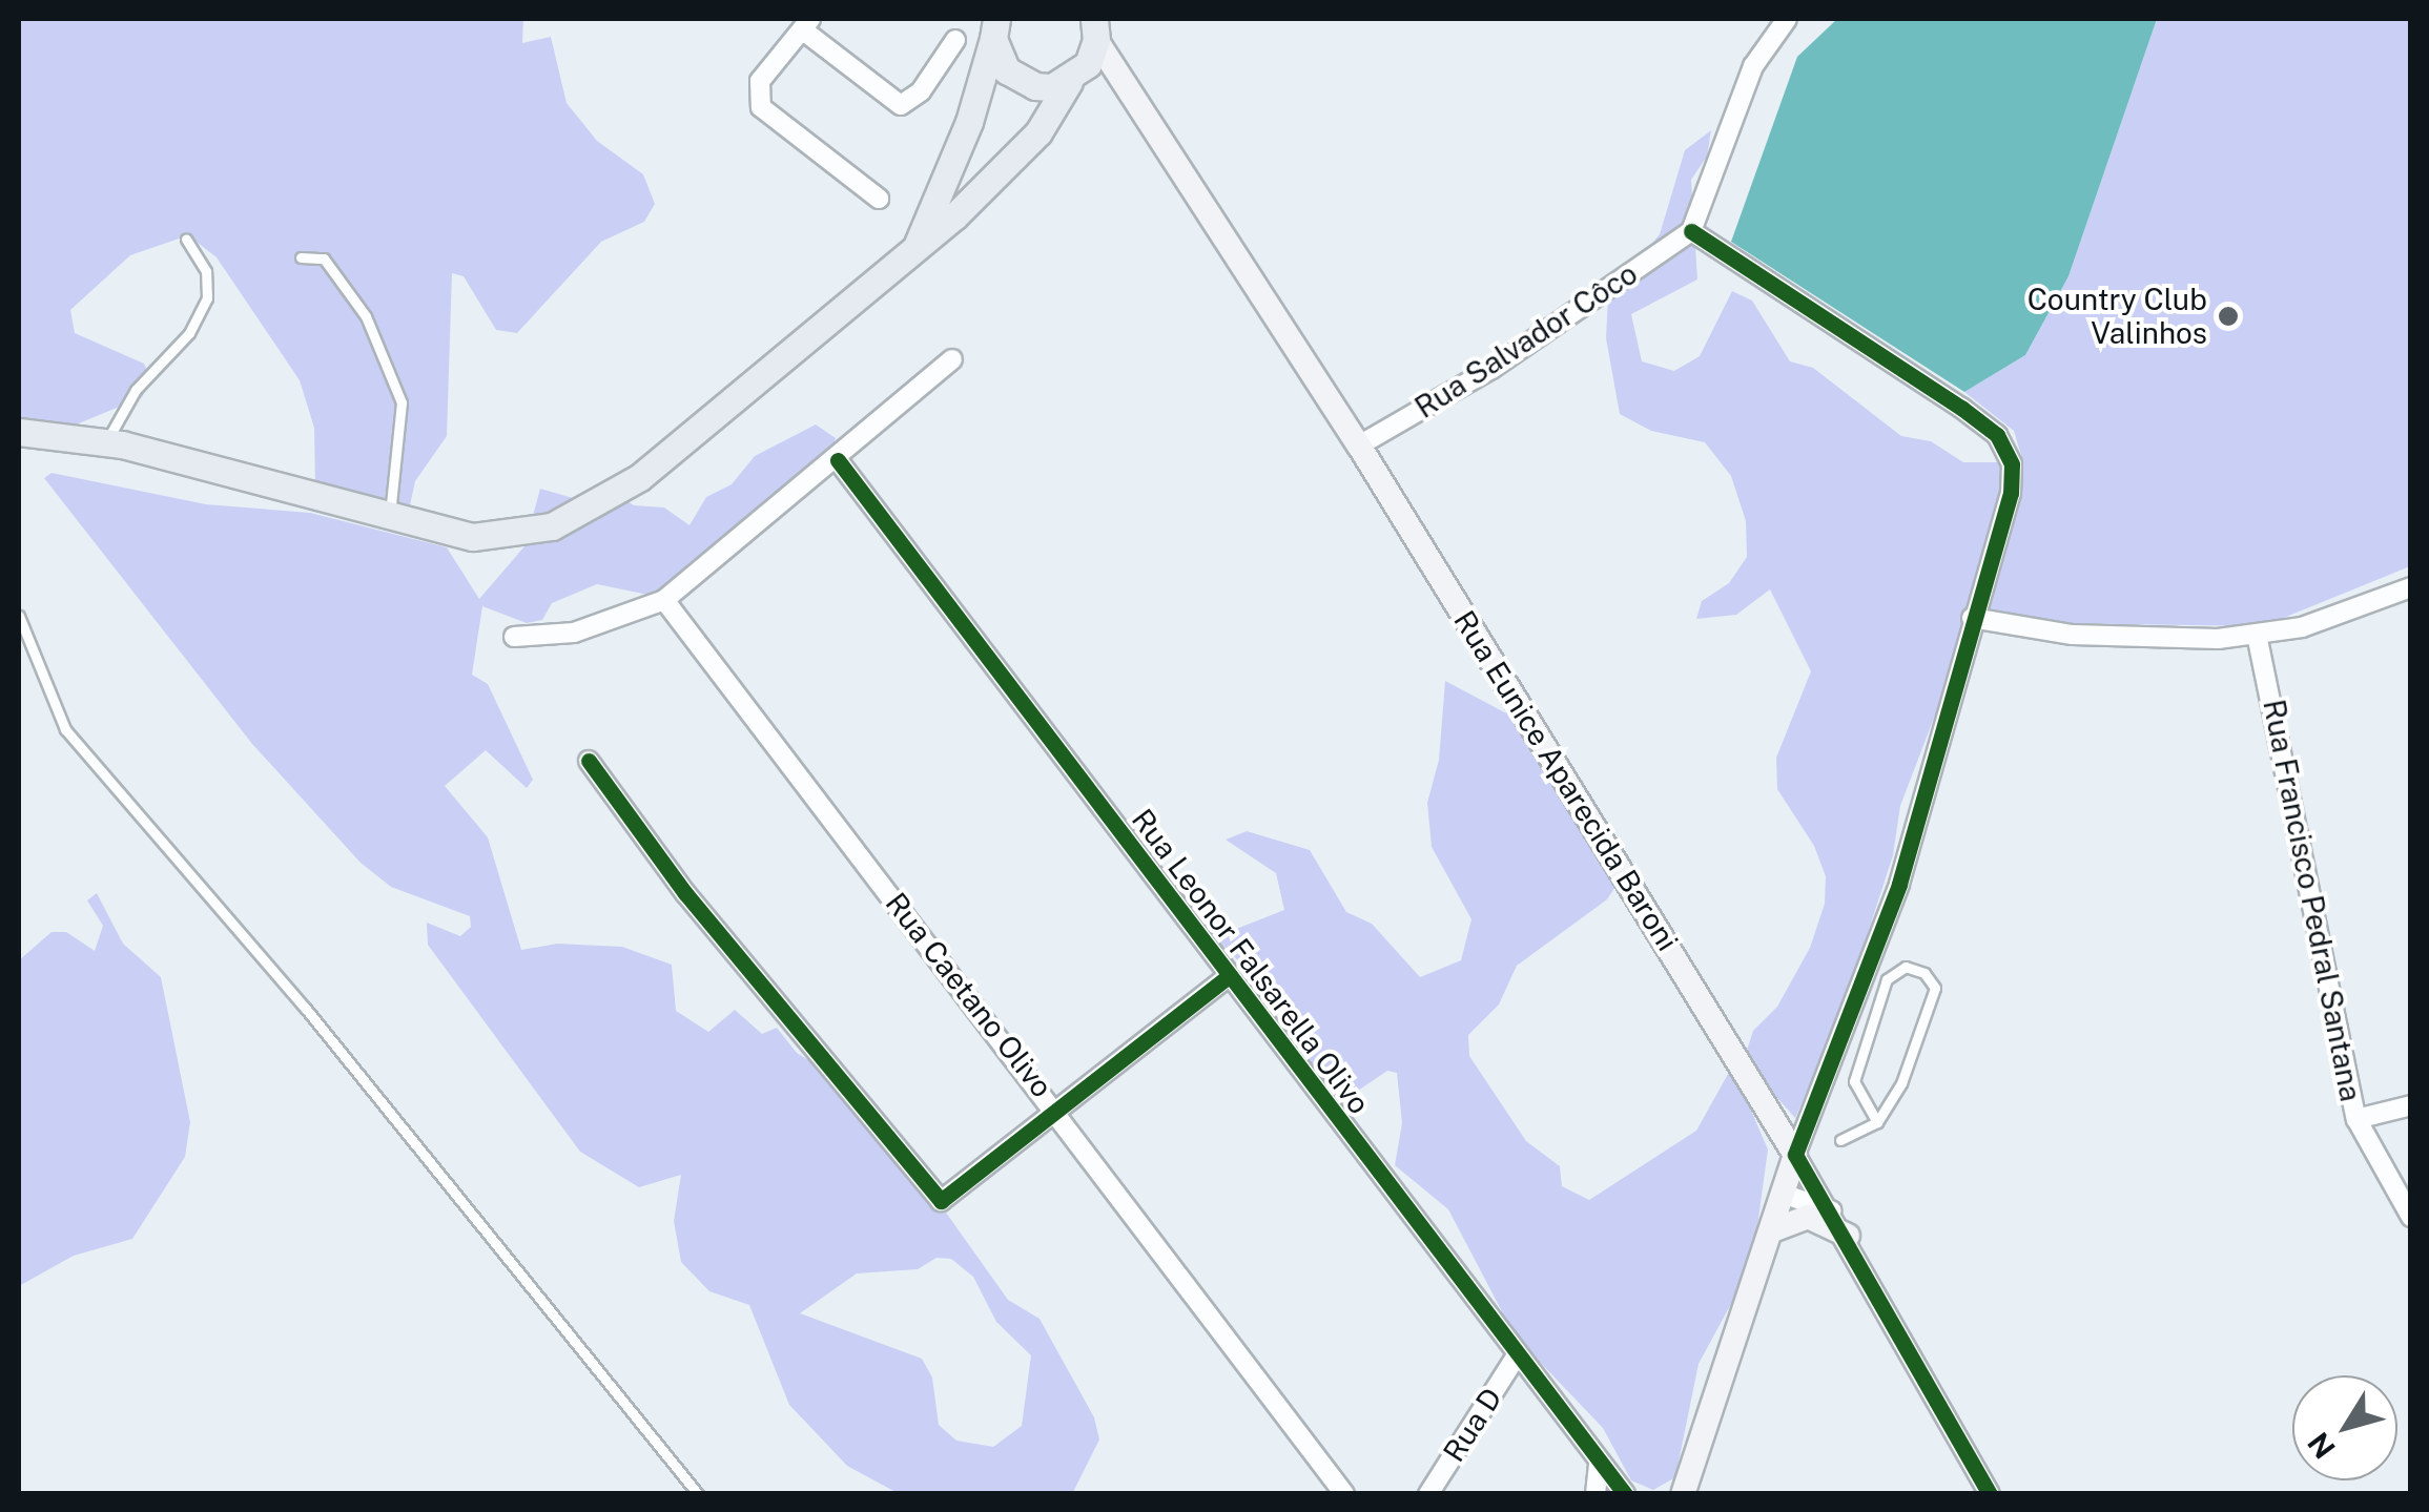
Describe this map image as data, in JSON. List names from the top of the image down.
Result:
{
  "streets": {
    "main road": ["Rua Eunice Aparecida Baroni"],
    "street": [
      "Rua Salvador Côco",
      "Rua Francisco Pedral Santana",
      "Rua Leonor Falsarella Olivo",
      "Rua Caetano Olivo",
      "Rua D"
    ]
  },
  "crossings": [
    ["Rua Salvador Côco", "Rua Eunice Aparecida Baroni"],
    ["Rua Leonor Falsarella Olivo", "Rua D"]
  ],
  "places": ["Country Club Valinhos"],
  "north": "bottom left"
}
